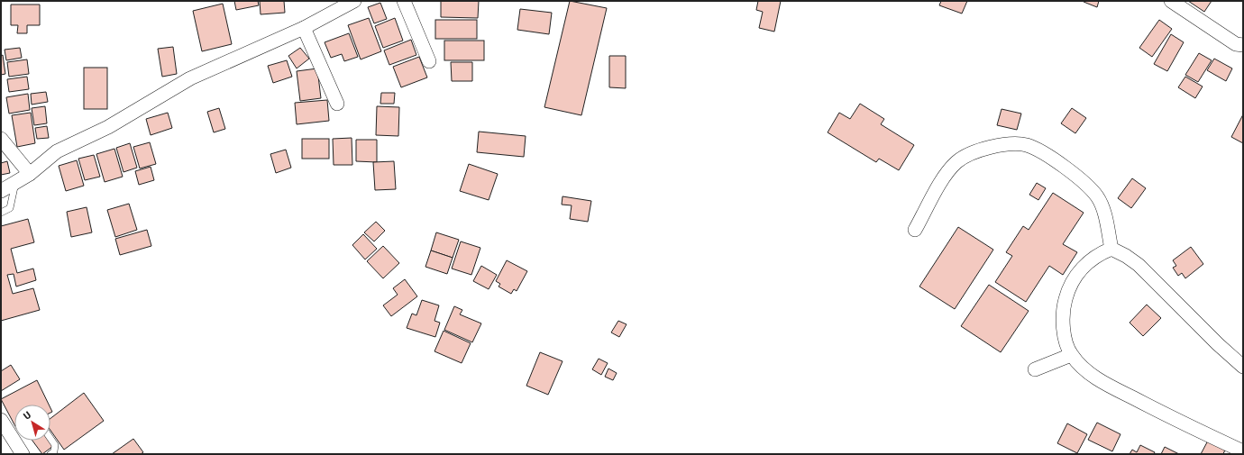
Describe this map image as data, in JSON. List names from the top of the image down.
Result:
{
  "north": "top left"
}
